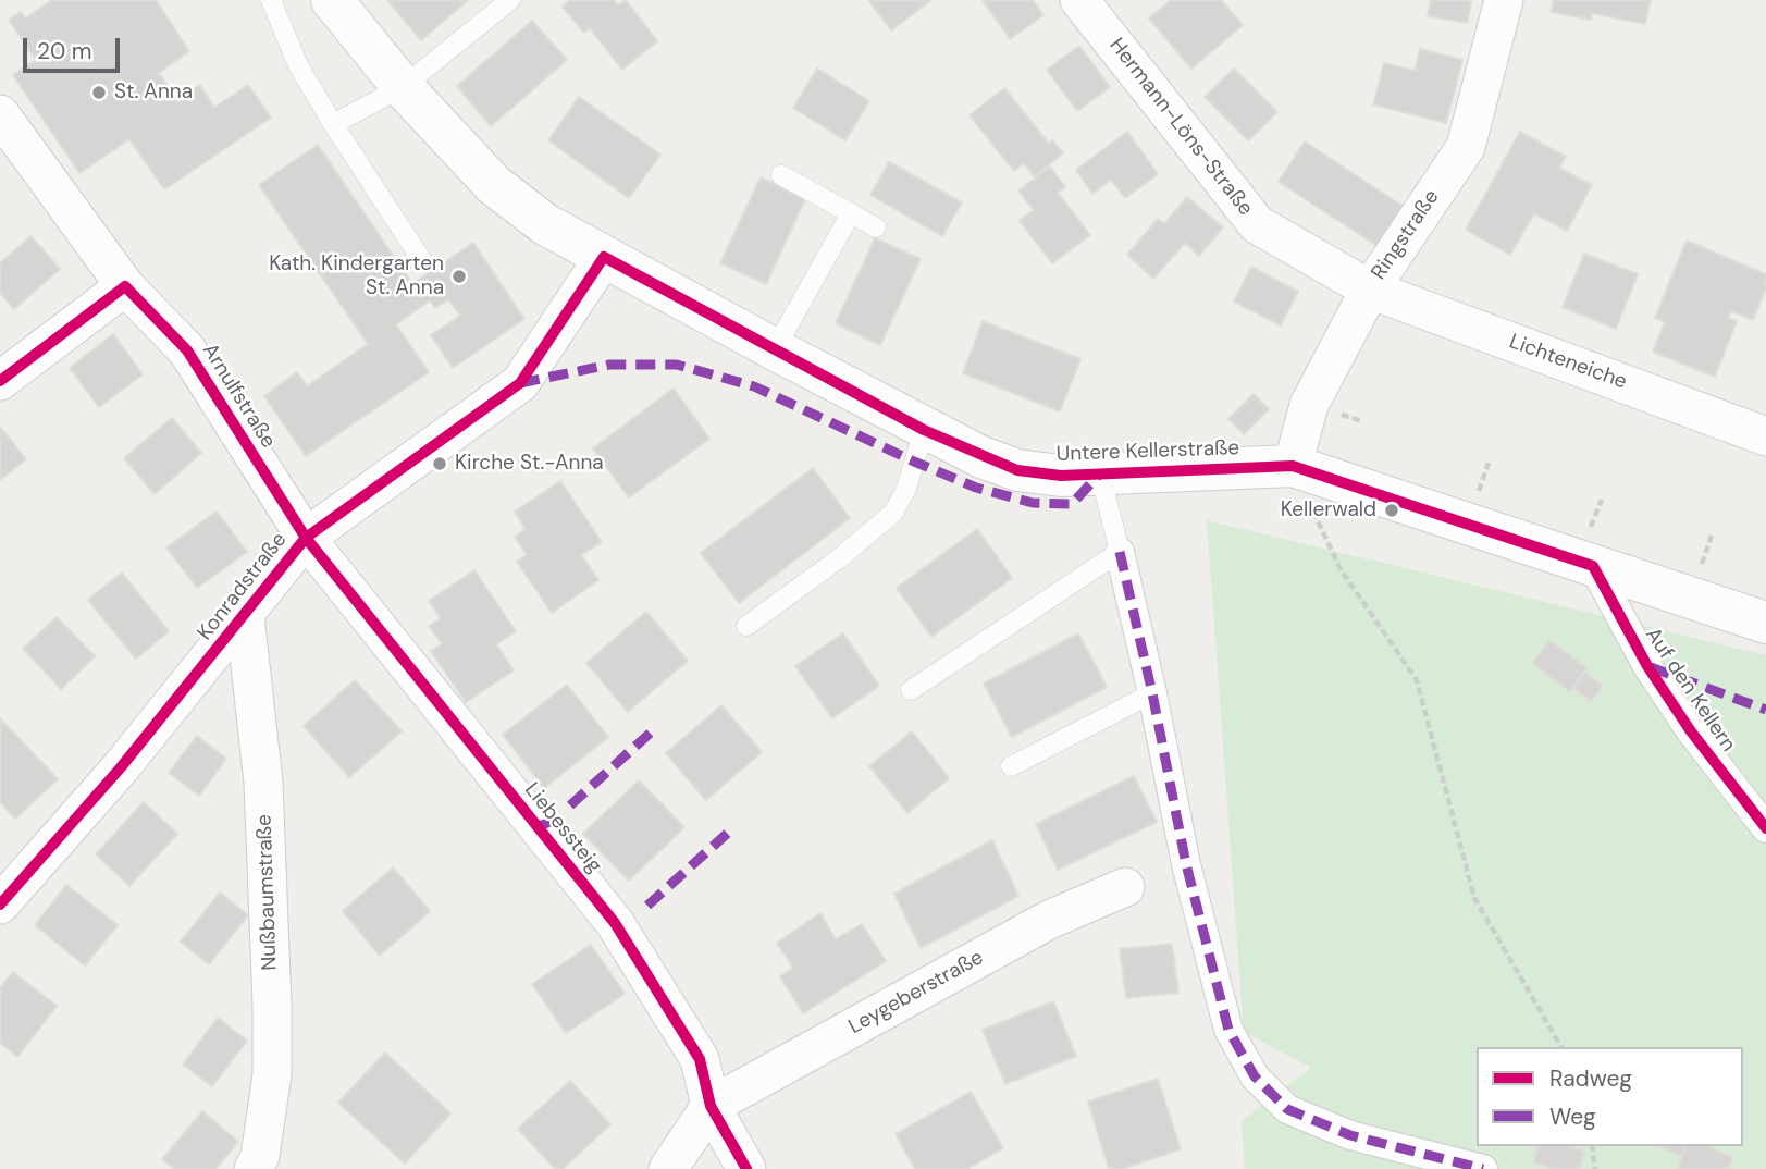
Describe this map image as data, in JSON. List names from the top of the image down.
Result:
{
  "streets": {
    "street": [
      "Hermann-Löns-Straße",
      "Ringstraße",
      "Lichteneiche",
      "Arnulfstraße",
      "Untere Kellerstraße",
      "Konradstraße",
      "Auf den Kellern",
      "Liebessteig",
      "Nußbaumstraße",
      "Leygeberstraße"
    ]
  },
  "crossings": [
    ["Hermann-Löns-Straße", "Ringstraße"],
    ["Hermann-Löns-Straße", "Lichteneiche"],
    ["Ringstraße", "Lichteneiche"],
    ["Ringstraße", "Untere Kellerstraße"],
    ["Arnulfstraße", "Konradstraße"],
    ["Arnulfstraße", "Liebessteig"],
    ["Untere Kellerstraße", "Konradstraße"],
    ["Untere Kellerstraße", "Auf den Kellern"],
    ["Konradstraße", "Liebessteig"],
    ["Konradstraße", "Nußbaumstraße"],
    ["Liebessteig", "Leygeberstraße"]
  ],
  "places": [
    "St. Anna",
    "Kath. Kindergarten St. Anna",
    "Kirche St.-Anna",
    "Kellerwald"
  ],
  "legend": ["Radweg", "Weg"],
  "scale_bar": "20 m"
}
